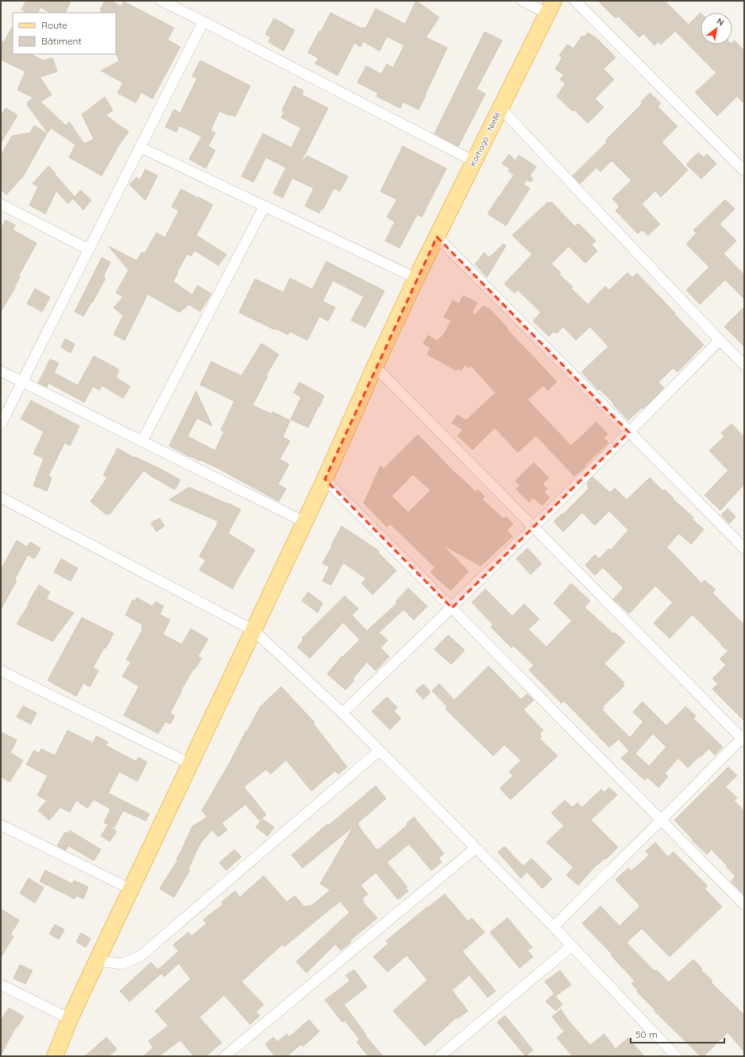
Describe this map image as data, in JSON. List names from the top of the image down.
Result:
{
  "streets": {
    "main road": ["Korhogo - Niellé"]
  },
  "legend": ["Route", "Bâtiment"],
  "scale_bar": "50 m",
  "north": "top right"
}
